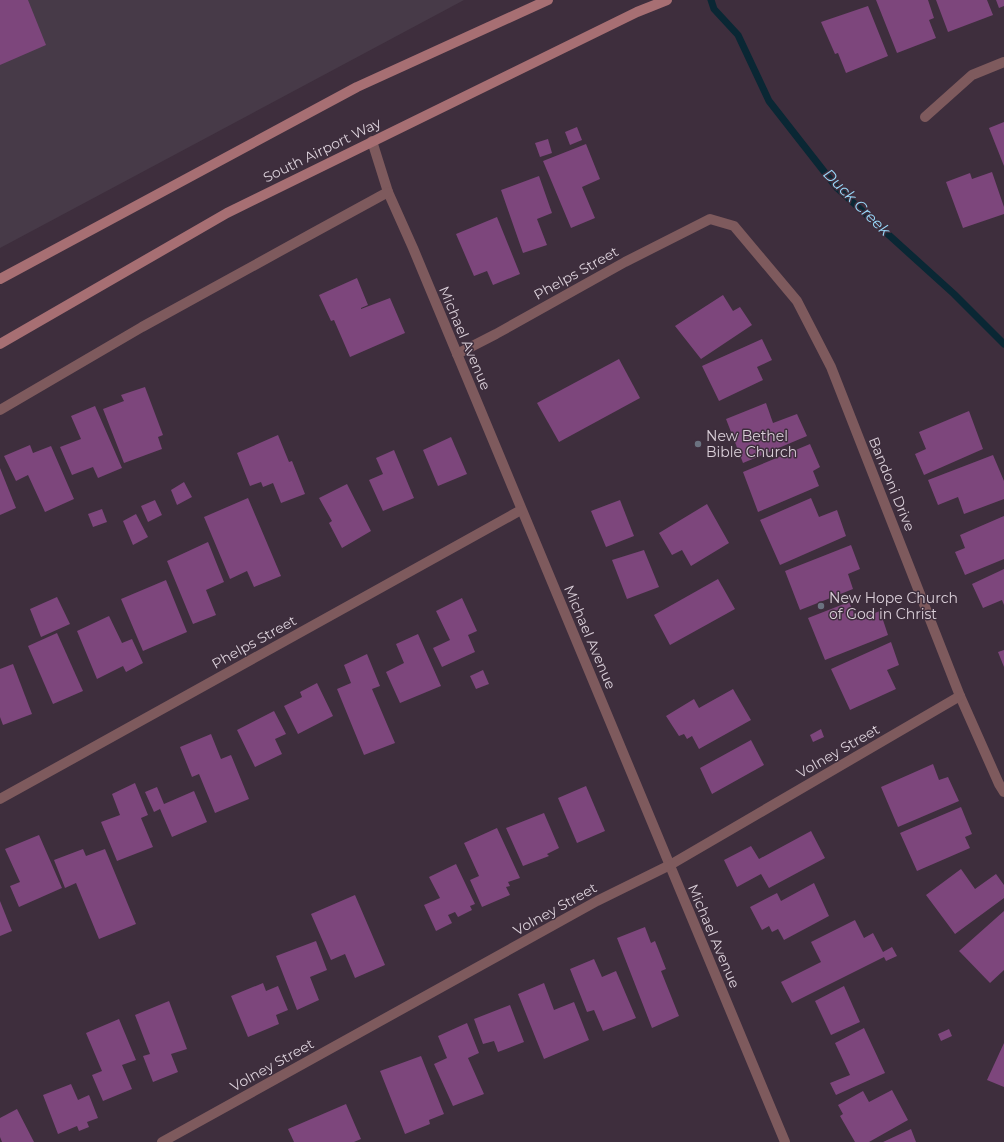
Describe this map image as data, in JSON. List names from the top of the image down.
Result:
{
  "streets": {
    "main road": ["South Airport Way"],
    "street": [
      "Phelps Street",
      "Michael Avenue",
      "Bandoni Drive",
      "Volney Street"
    ]
  },
  "crossings": [
    ["South Airport Way", "Michael Avenue"],
    ["Phelps Street", "Michael Avenue"],
    ["Phelps Street", "Bandoni Drive"],
    ["Michael Avenue", "Volney Street"],
    ["Bandoni Drive", "Volney Street"]
  ],
  "water": ["Duck Creek"],
  "places": ["New Bethel Bible Church", "New Hope Church of God in Christ"]
}
